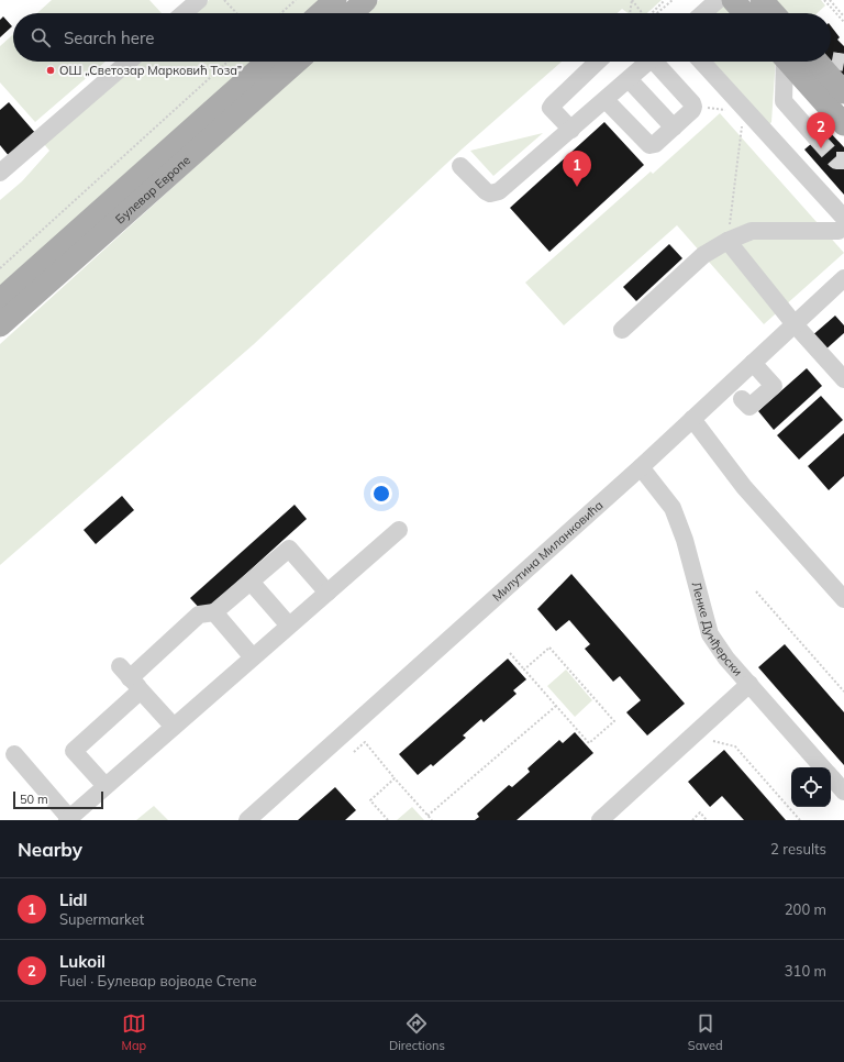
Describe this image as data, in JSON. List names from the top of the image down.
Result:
{
  "streets": {
    "main road": ["Булевар Европе"],
    "street": ["Милутина Миланковића", "Ленке Дунђерски"]
  },
  "crossings": [
    ["Милутина Миланковића", "Ленке Дунђерски"]
  ],
  "places": ["ОШ „Светозар Марковић Тоза”"],
  "scale_bar": "50 m",
  "page": {
    "search": "Search here",
    "pins": ["2", "1"],
    "scale": "50 m",
    "heading": ["Nearby", "2 results"],
    "list": [
      {
        "mark": "1",
        "name": "Lidl",
        "note": "Supermarket",
        "value": "200 m"
      },
      {
        "mark": "2",
        "name": "Lukoil",
        "note": "Fuel · Булевар војводе Степе",
        "value": "310 m"
      }
    ],
    "nav": ["Map", "Directions", "Saved"]
  }
}
